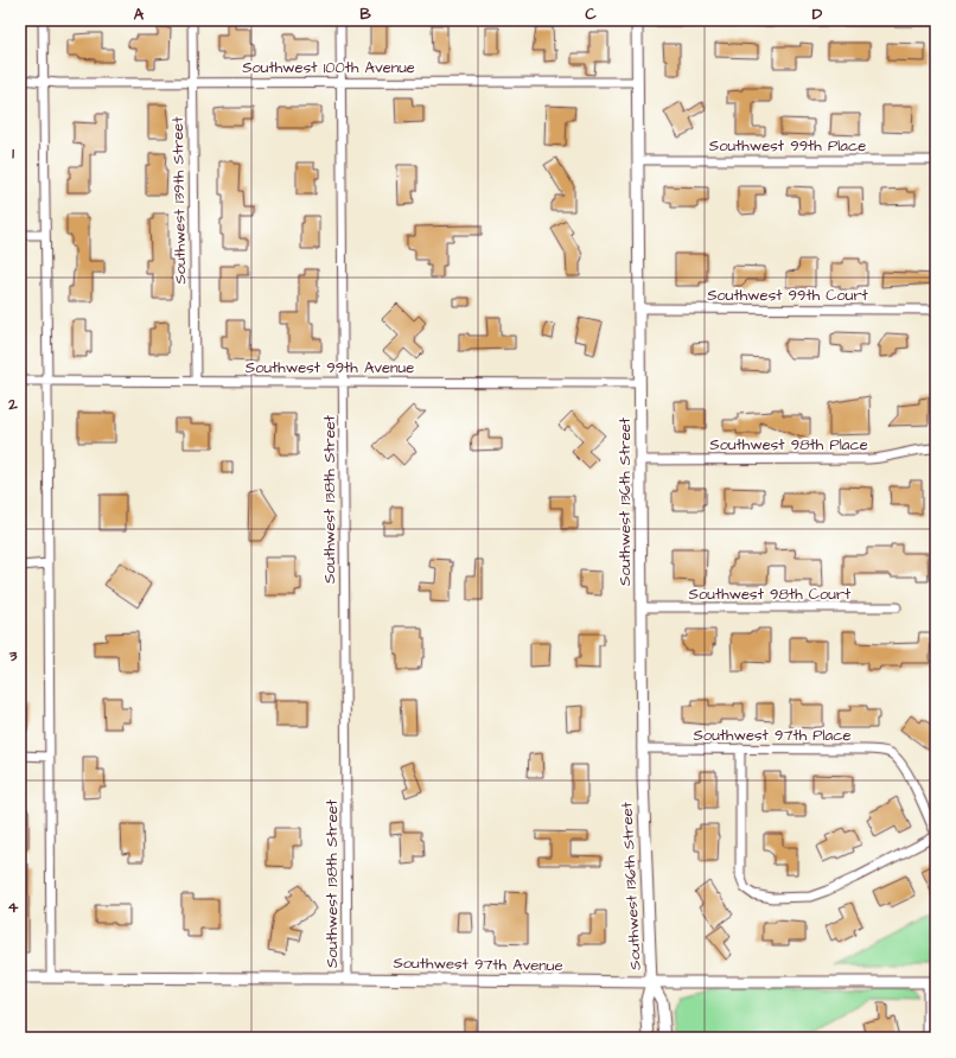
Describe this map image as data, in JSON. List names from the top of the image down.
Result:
{
  "streets": {
    "street": [
      "Southwest 100th Avenue",
      "Southwest 99th Place",
      "Southwest 139th Street",
      "Southwest 99th Court",
      "Southwest 99th Avenue",
      "Southwest 98th Place",
      "Southwest 138th Street",
      "Southwest 136th Street",
      "Southwest 98th Court",
      "Southwest 97th Place",
      "Southwest 97th Avenue"
    ]
  },
  "crossings": [
    ["Southwest 100th Avenue", "Southwest 139th Street"],
    ["Southwest 100th Avenue", "Southwest 138th Street"],
    ["Southwest 100th Avenue", "Southwest 136th Street"],
    ["Southwest 99th Place", "Southwest 136th Street"],
    ["Southwest 139th Street", "Southwest 99th Avenue"],
    ["Southwest 99th Court", "Southwest 136th Street"],
    ["Southwest 99th Avenue", "Southwest 138th Street"],
    ["Southwest 99th Avenue", "Southwest 136th Street"],
    ["Southwest 98th Place", "Southwest 136th Street"],
    ["Southwest 138th Street", "Southwest 97th Avenue"],
    ["Southwest 136th Street", "Southwest 98th Court"],
    ["Southwest 136th Street", "Southwest 97th Place"],
    ["Southwest 136th Street", "Southwest 97th Avenue"]
  ],
  "grid": {
    "columns": [
      "A",
      "B",
      "C",
      "D"
    ],
    "rows": [
      "1",
      "2",
      "3",
      "4"
    ]
  }
}
